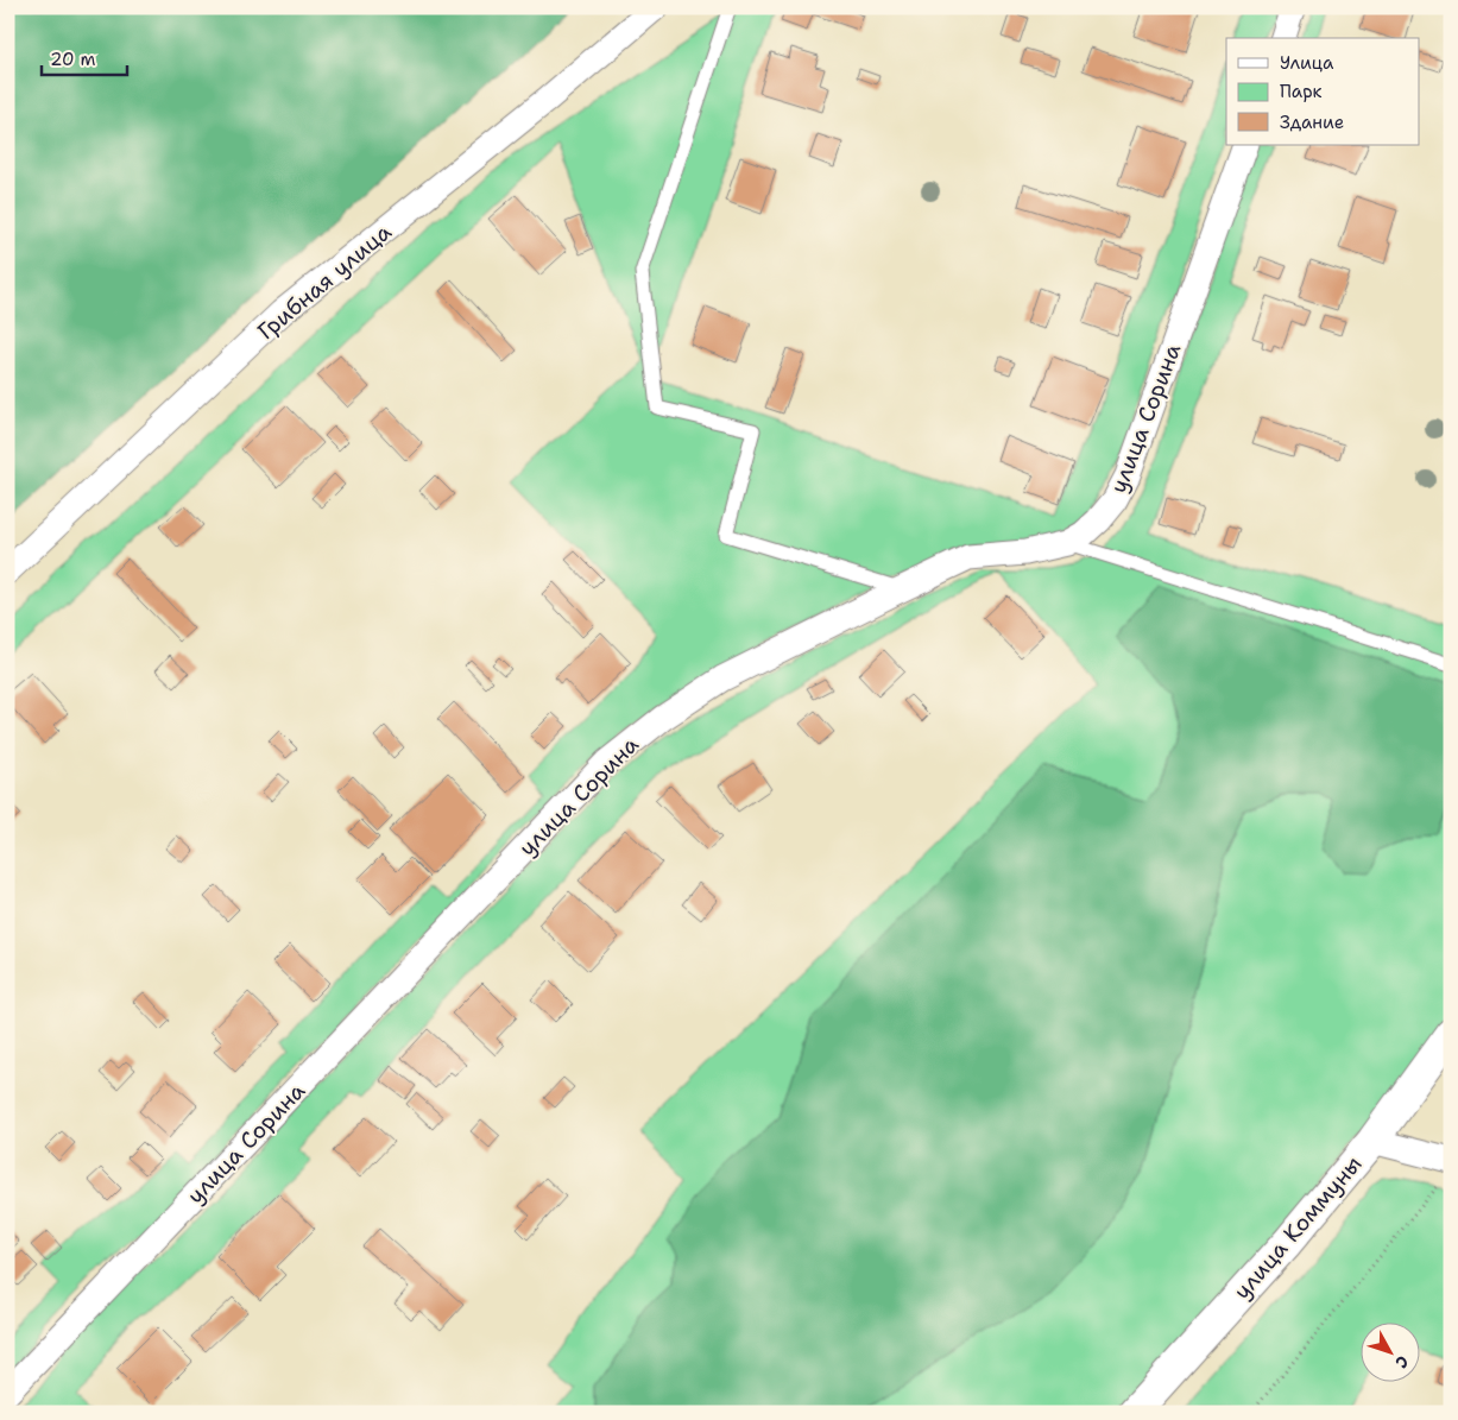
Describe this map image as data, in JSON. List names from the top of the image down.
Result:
{
  "streets": {
    "street": ["Грибная улица", "улица Сорина", "улица Коммуны"]
  },
  "legend": ["Улица", "Парк", "Здание"],
  "scale_bar": "20 m",
  "north": "bottom right"
}
